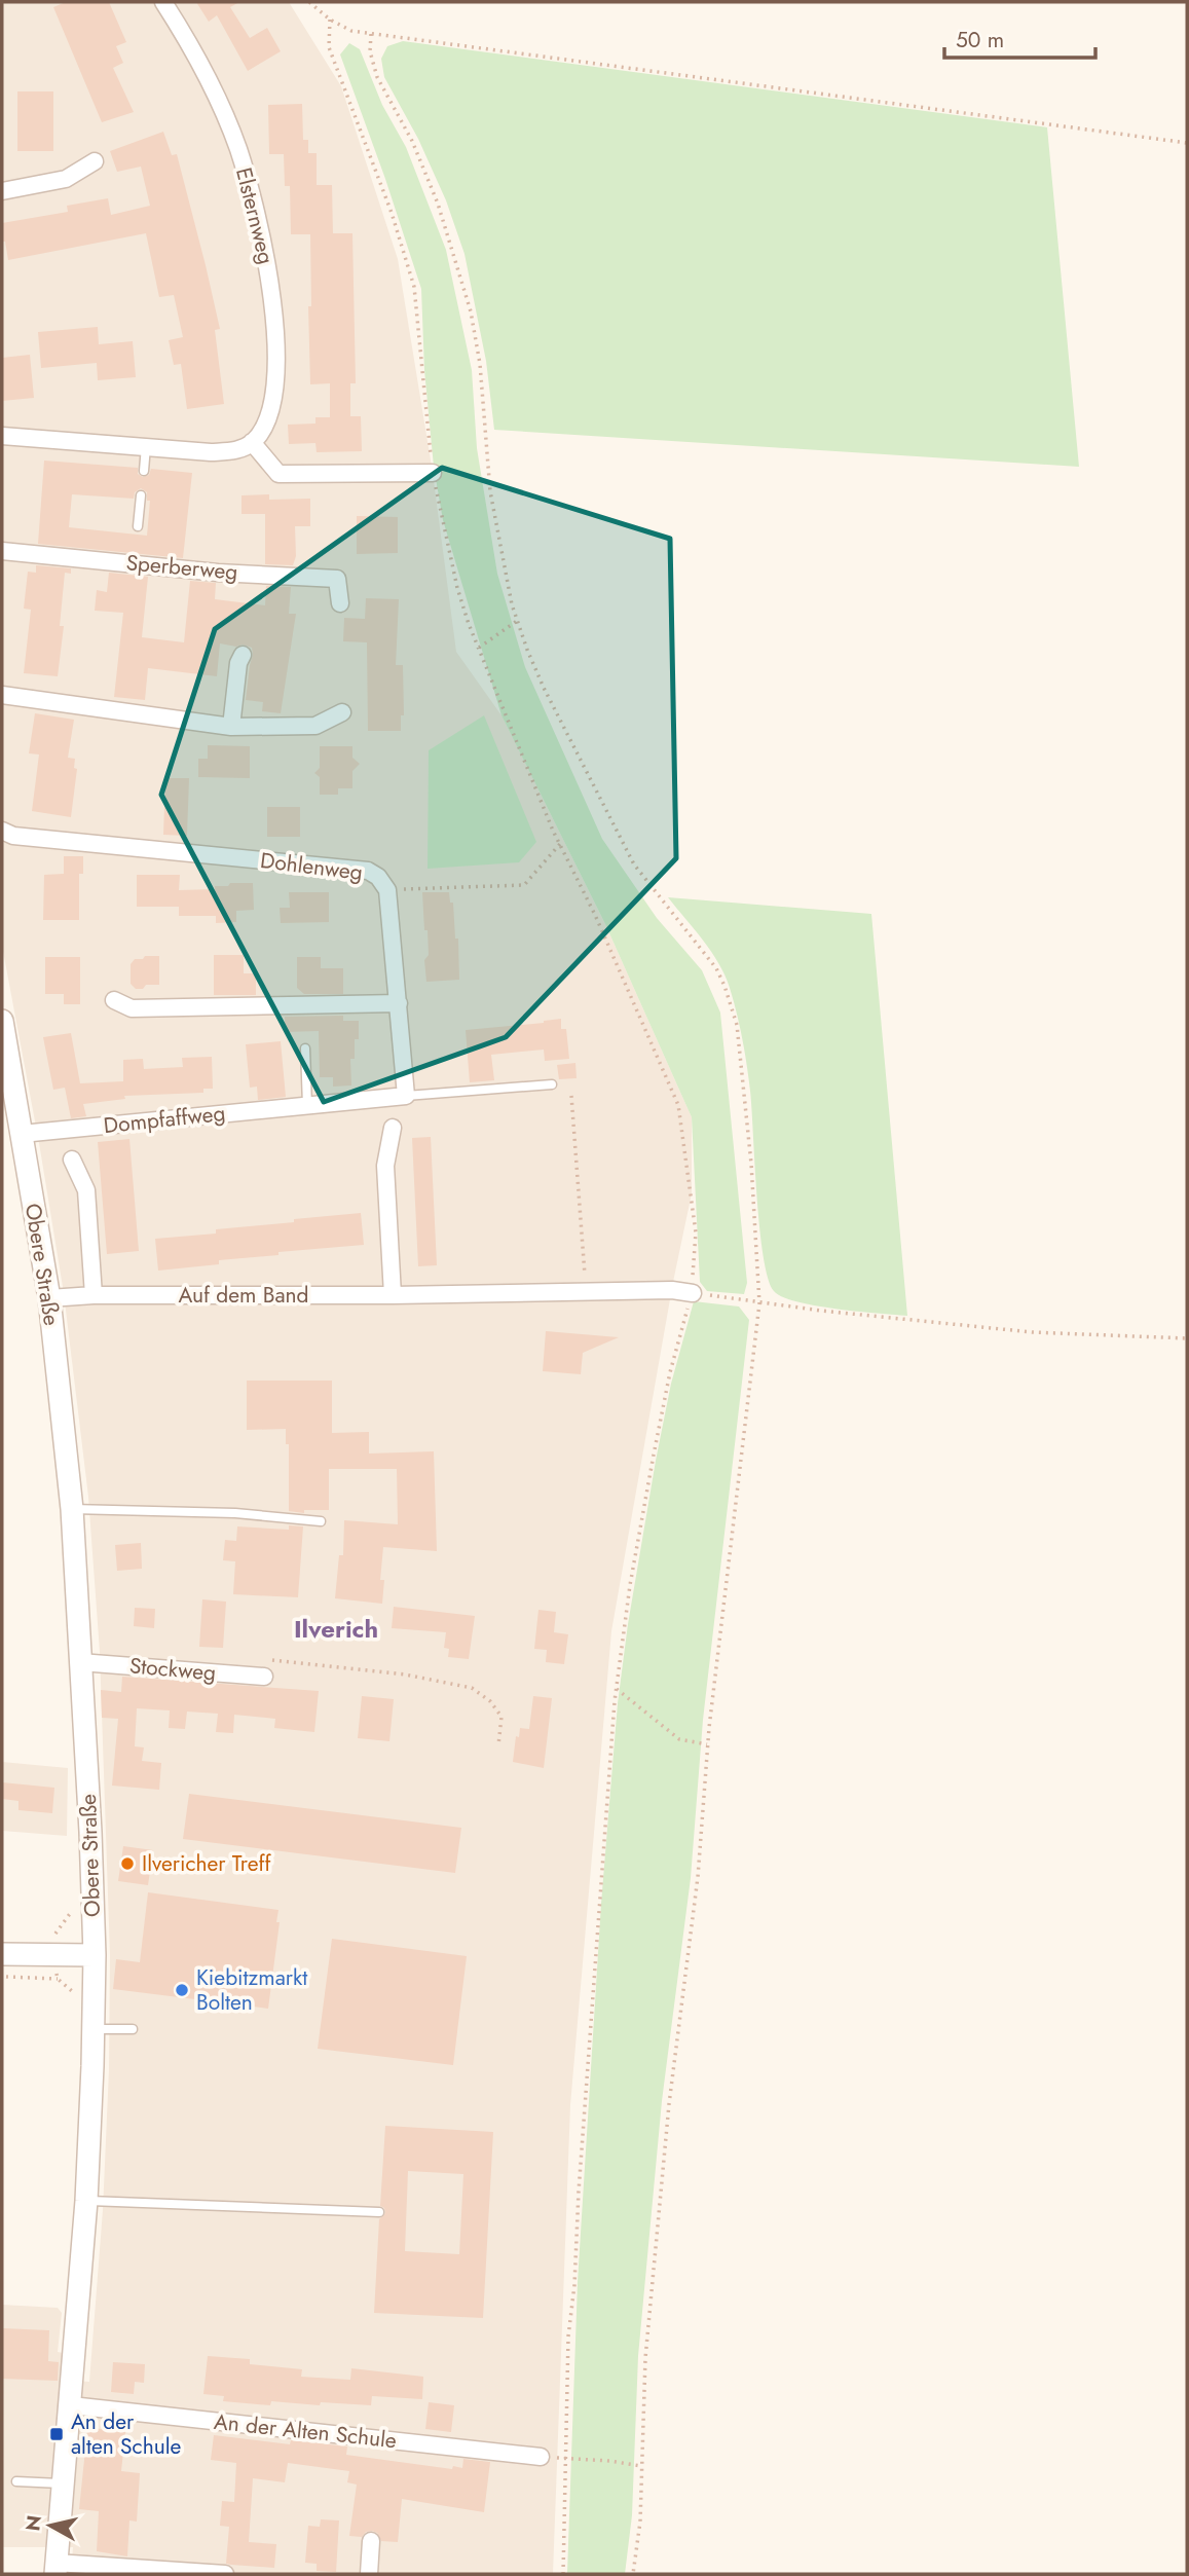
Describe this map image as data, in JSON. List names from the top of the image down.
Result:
{
  "streets": {
    "street": [
      "Elsternweg",
      "Sperberweg",
      "Dohlenweg",
      "Dompfaffweg",
      "Obere Straße",
      "Auf dem Band",
      "Stockweg",
      "An der Alten Schule"
    ]
  },
  "crossings": [
    ["Dompfaffweg", "Obere Straße"],
    ["Obere Straße", "Auf dem Band"],
    ["Obere Straße", "Stockweg"],
    ["Obere Straße", "An der Alten Schule"]
  ],
  "districts": ["Ilverich"],
  "places": {
    "other": ["Ilvericher Treff", "Kiebitzmarkt Bolten"],
    "transit": ["An der alten Schule"]
  },
  "scale_bar": "50 m",
  "north": "left"
}
